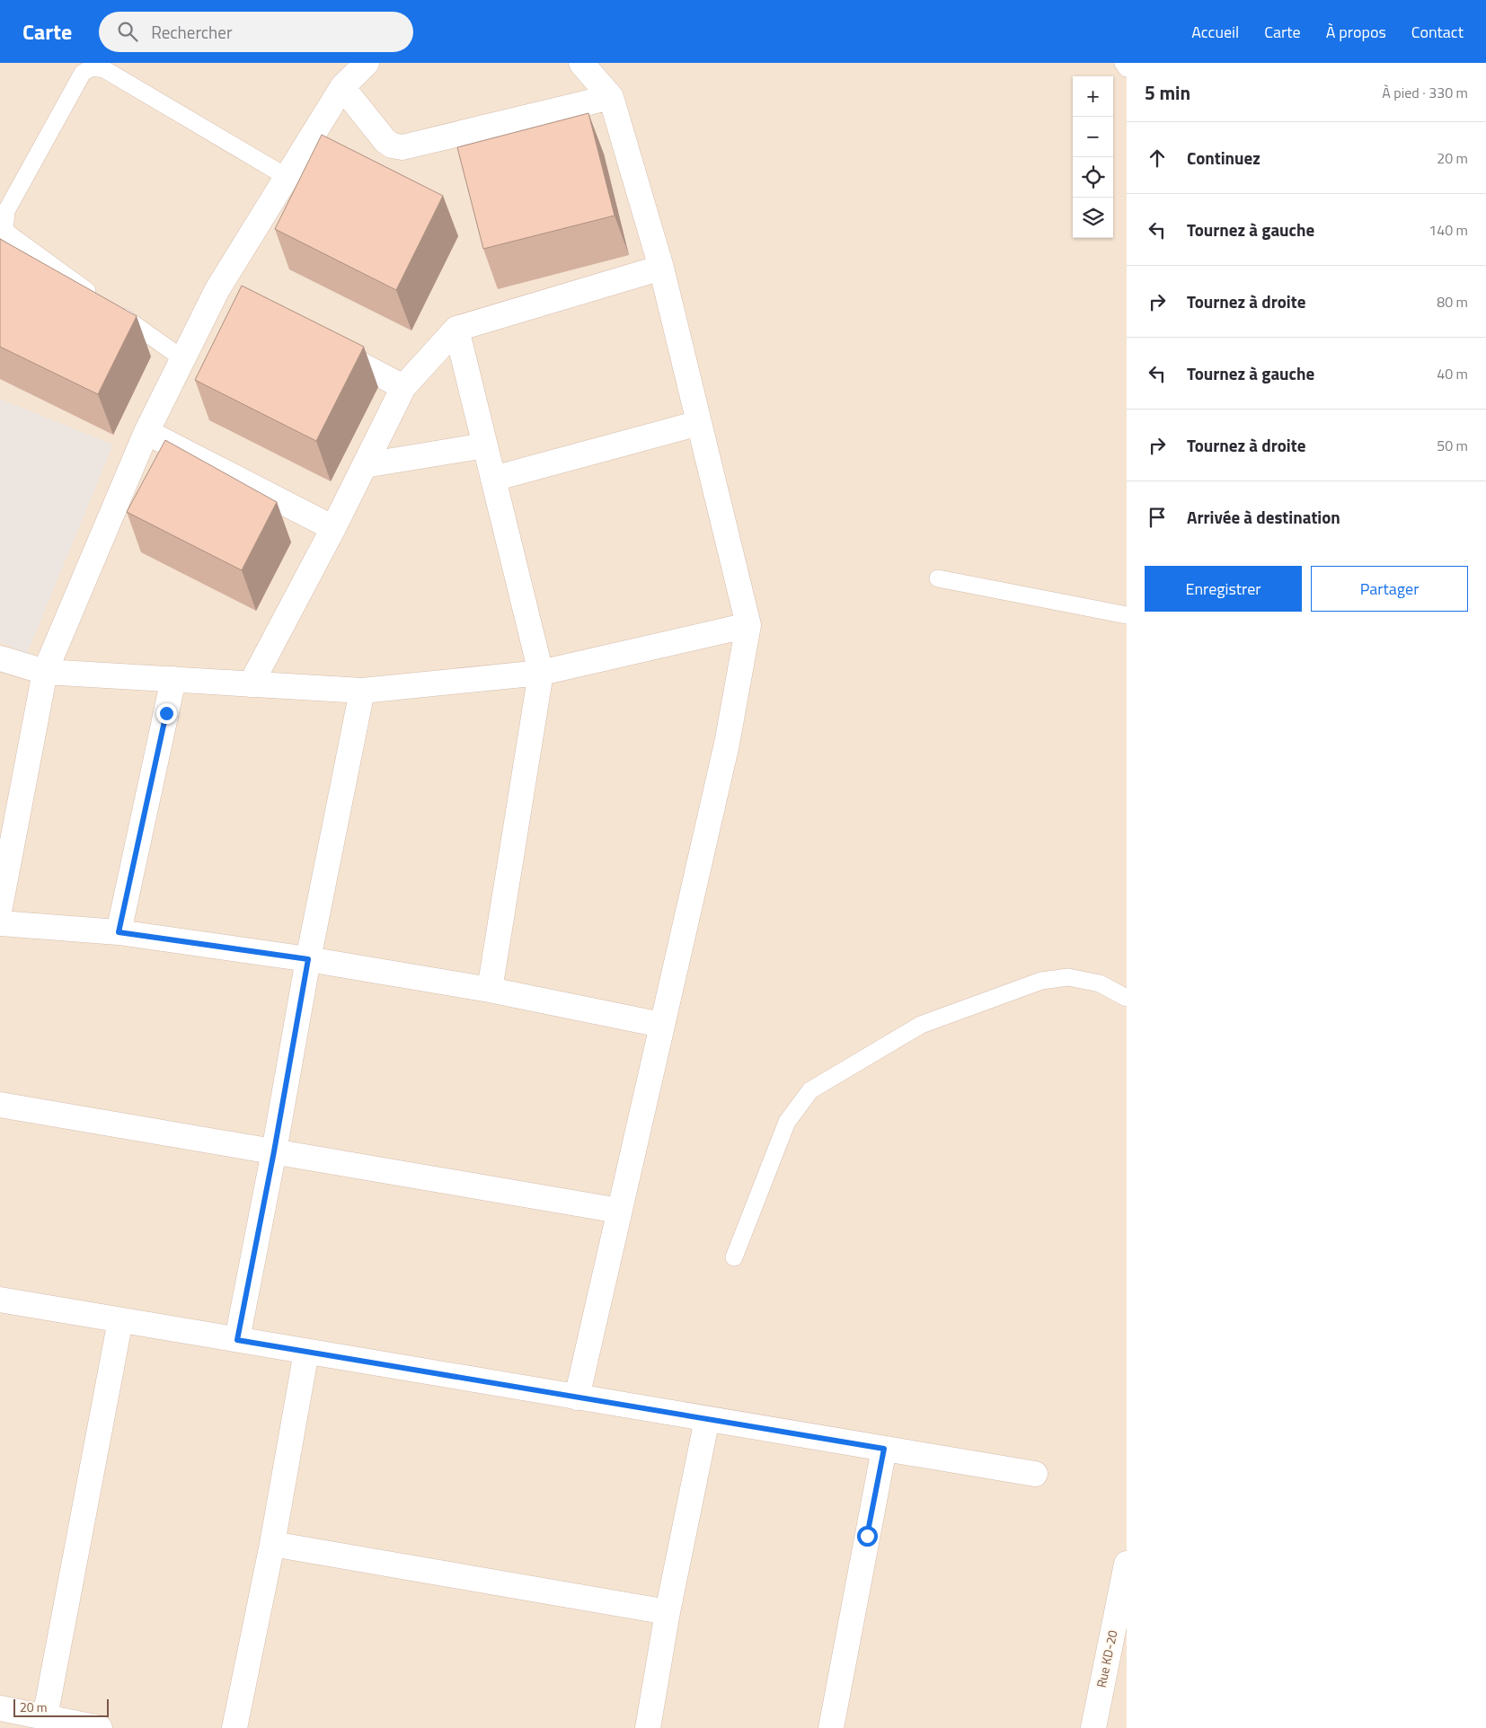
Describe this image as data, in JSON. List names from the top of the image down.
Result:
{
  "streets": {
    "street": ["Rue KD-20"]
  },
  "scale_bar": "20 m",
  "page": {
    "header": "Carte",
    "search": "Rechercher",
    "nav": [
      "Accueil",
      "Carte",
      "À propos",
      "Contact"
    ],
    "heading": ["5 min", "À pied · 330 m"],
    "map_buttons": ["+", "−"],
    "list": [
      ["Continuez", "20 m"],
      ["Tournez à gauche", "140 m"],
      ["Tournez à droite", "80 m"],
      ["Tournez à gauche", "40 m"],
      ["Tournez à droite", "50 m"],
      "Arrivée à destination"
    ],
    "buttons": ["Enregistrer", "Partager"],
    "scale": "20 m"
  }
}
